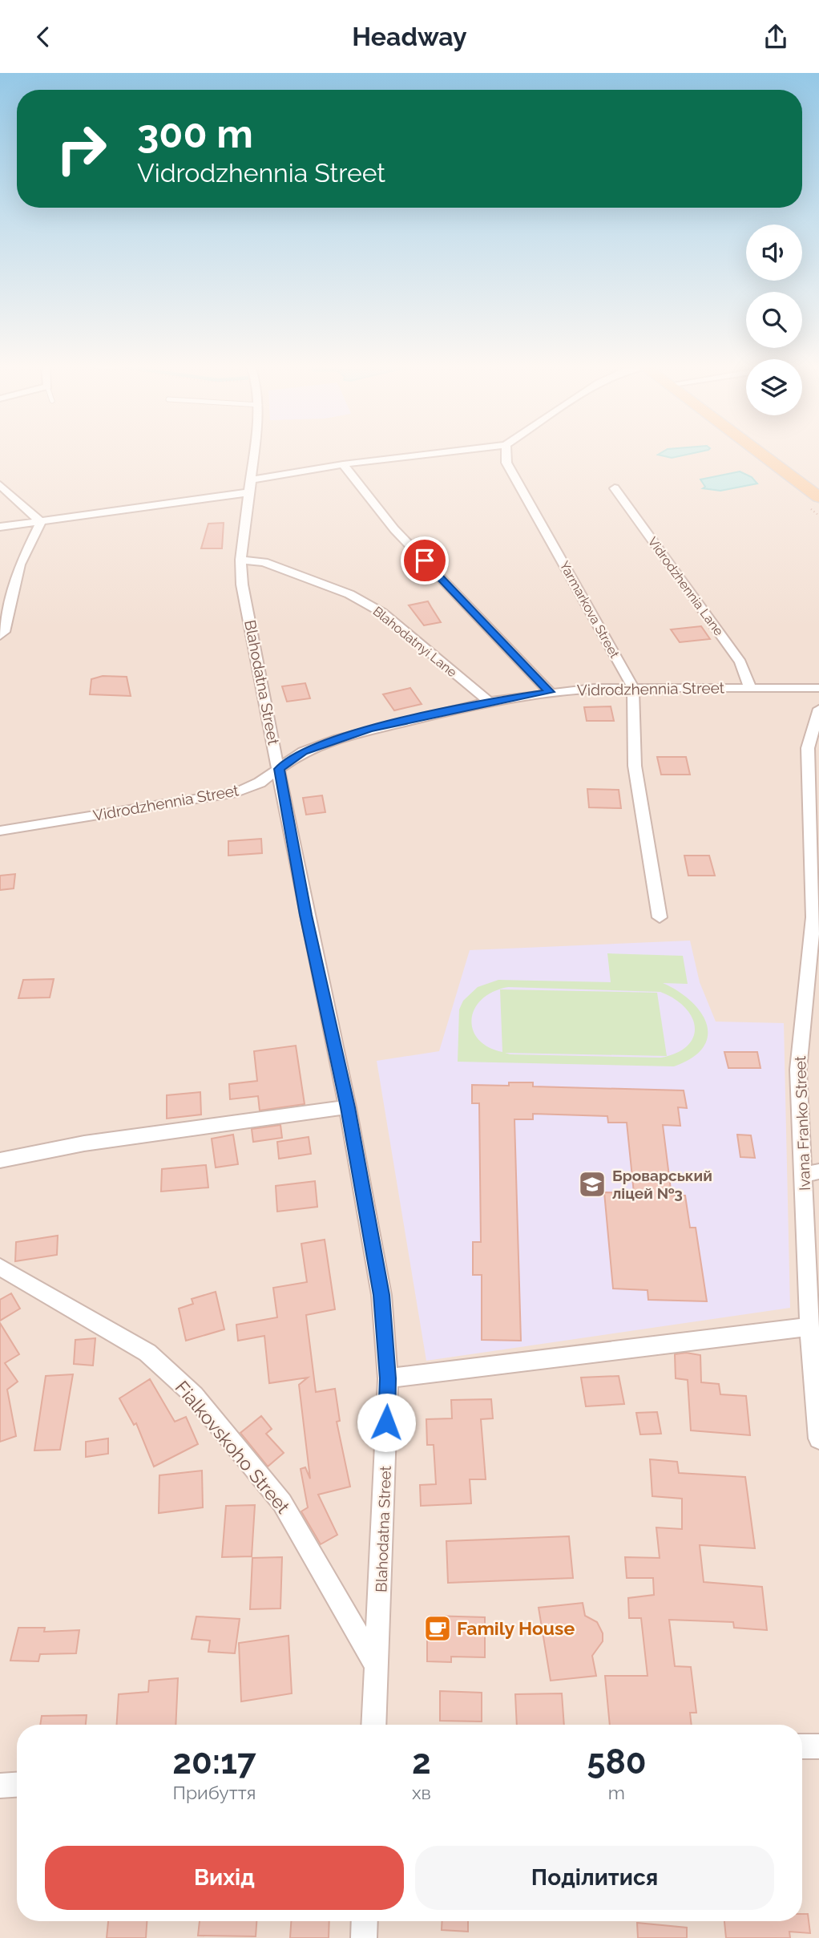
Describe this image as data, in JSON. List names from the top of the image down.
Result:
{
  "streets": {
    "street": [
      "Vidrodzhennia Lane",
      "Yarmarkova Street",
      "Blahodatnyi Lane",
      "Blahodatna Street",
      "Vidrodzhennia Street",
      "Ivana Franko Street",
      "Fialkovskoho Street"
    ]
  },
  "crossings": [
    ["Vidrodzhennia Lane", "Vidrodzhennia Street"],
    ["Yarmarkova Street", "Vidrodzhennia Street"],
    ["Blahodatnyi Lane", "Blahodatna Street"],
    ["Blahodatnyi Lane", "Vidrodzhennia Street"],
    ["Blahodatna Street", "Vidrodzhennia Street"],
    ["Blahodatna Street", "Fialkovskoho Street"]
  ],
  "places": {
    "school or university": ["Броварський ліцей №3"],
    "cafe": ["Family House"]
  },
  "page": {
    "header": "Headway",
    "turn": ["300 m", "Vidrodzhennia Street"],
    "eta": [
      "20:17",
      "Прибуття",
      "2",
      "хв",
      "580",
      "m"
    ],
    "buttons": ["Вихід", "Поділитися"]
  }
}
